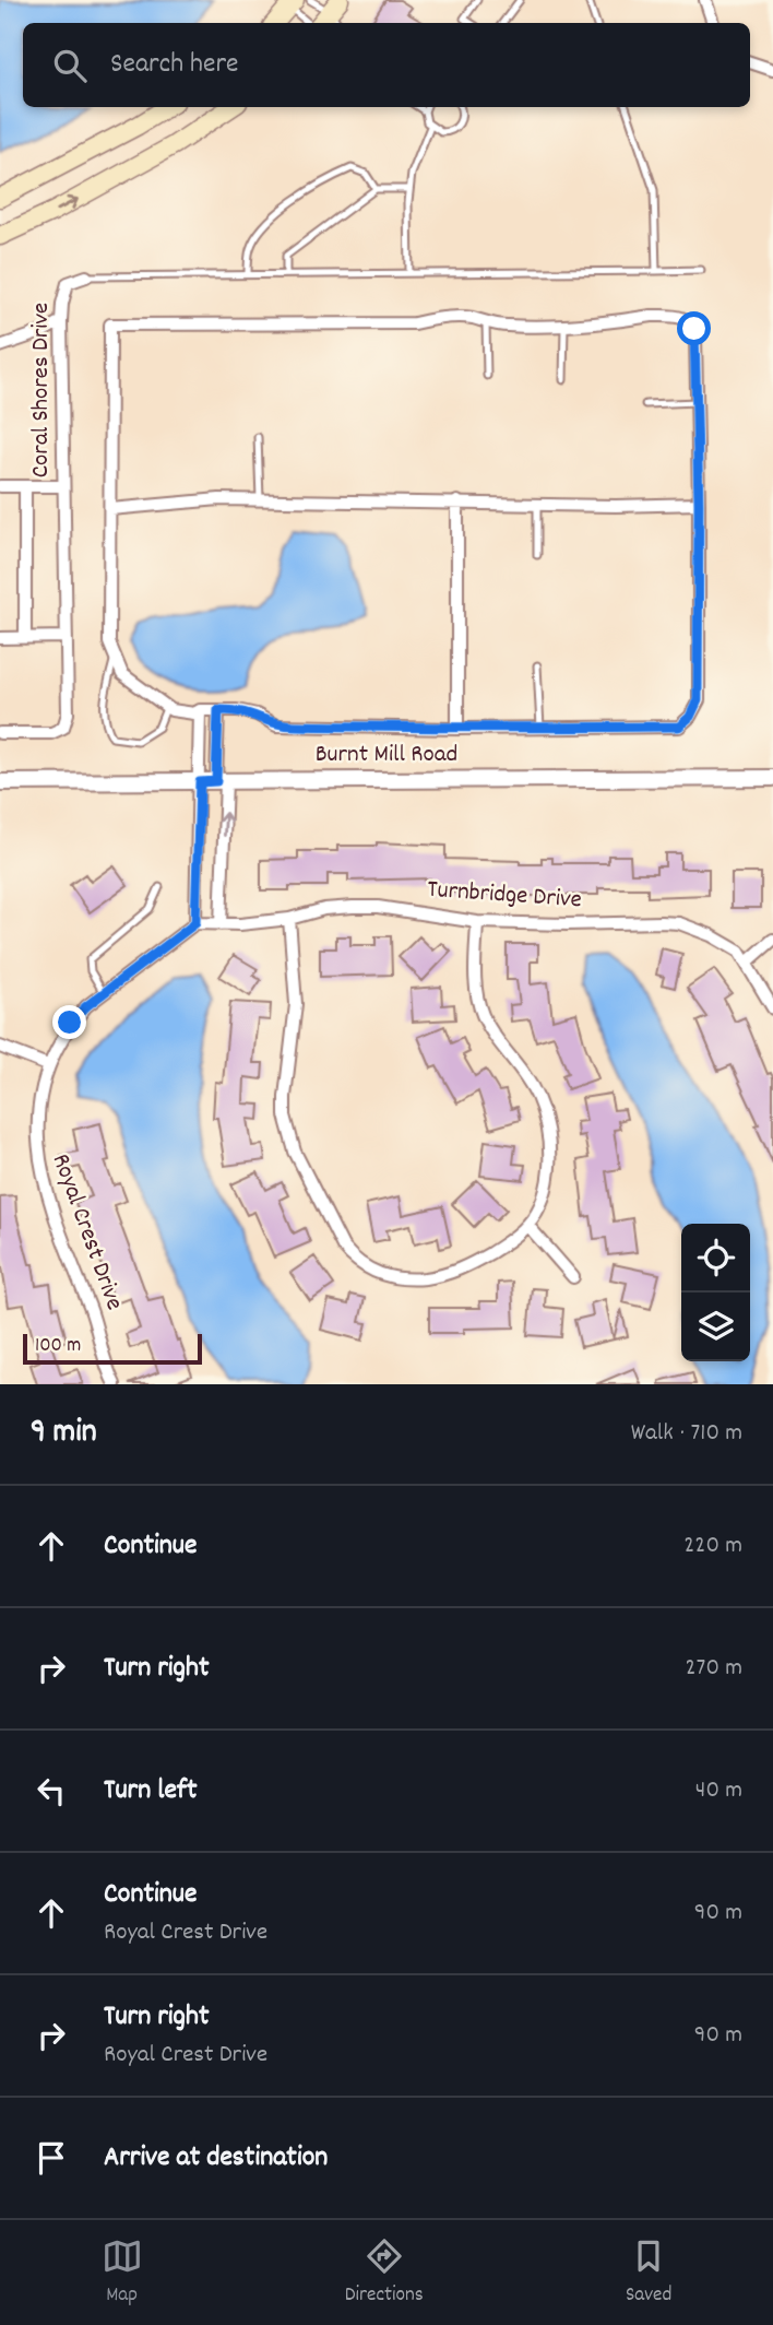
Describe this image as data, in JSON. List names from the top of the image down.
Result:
{
  "streets": {
    "street": [
      "Coral Shores Drive",
      "Burnt Mill Road",
      "Turnbridge Drive",
      "Royal Crest Drive"
    ]
  },
  "crossings": [
    ["Turnbridge Drive", "Royal Crest Drive"]
  ],
  "scale_bar": "100 m",
  "page": {
    "search": "Search here",
    "scale": "100 m",
    "heading": ["9 min", "Walk · 710 m"],
    "list": [
      ["Continue", "220 m"],
      ["Turn right", "270 m"],
      ["Turn left", "40 m"],
      ["Continue", "Royal Crest Drive", "90 m"],
      ["Turn right", "Royal Crest Drive", "90 m"],
      "Arrive at destination"
    ],
    "nav": ["Map", "Directions", "Saved"]
  }
}
